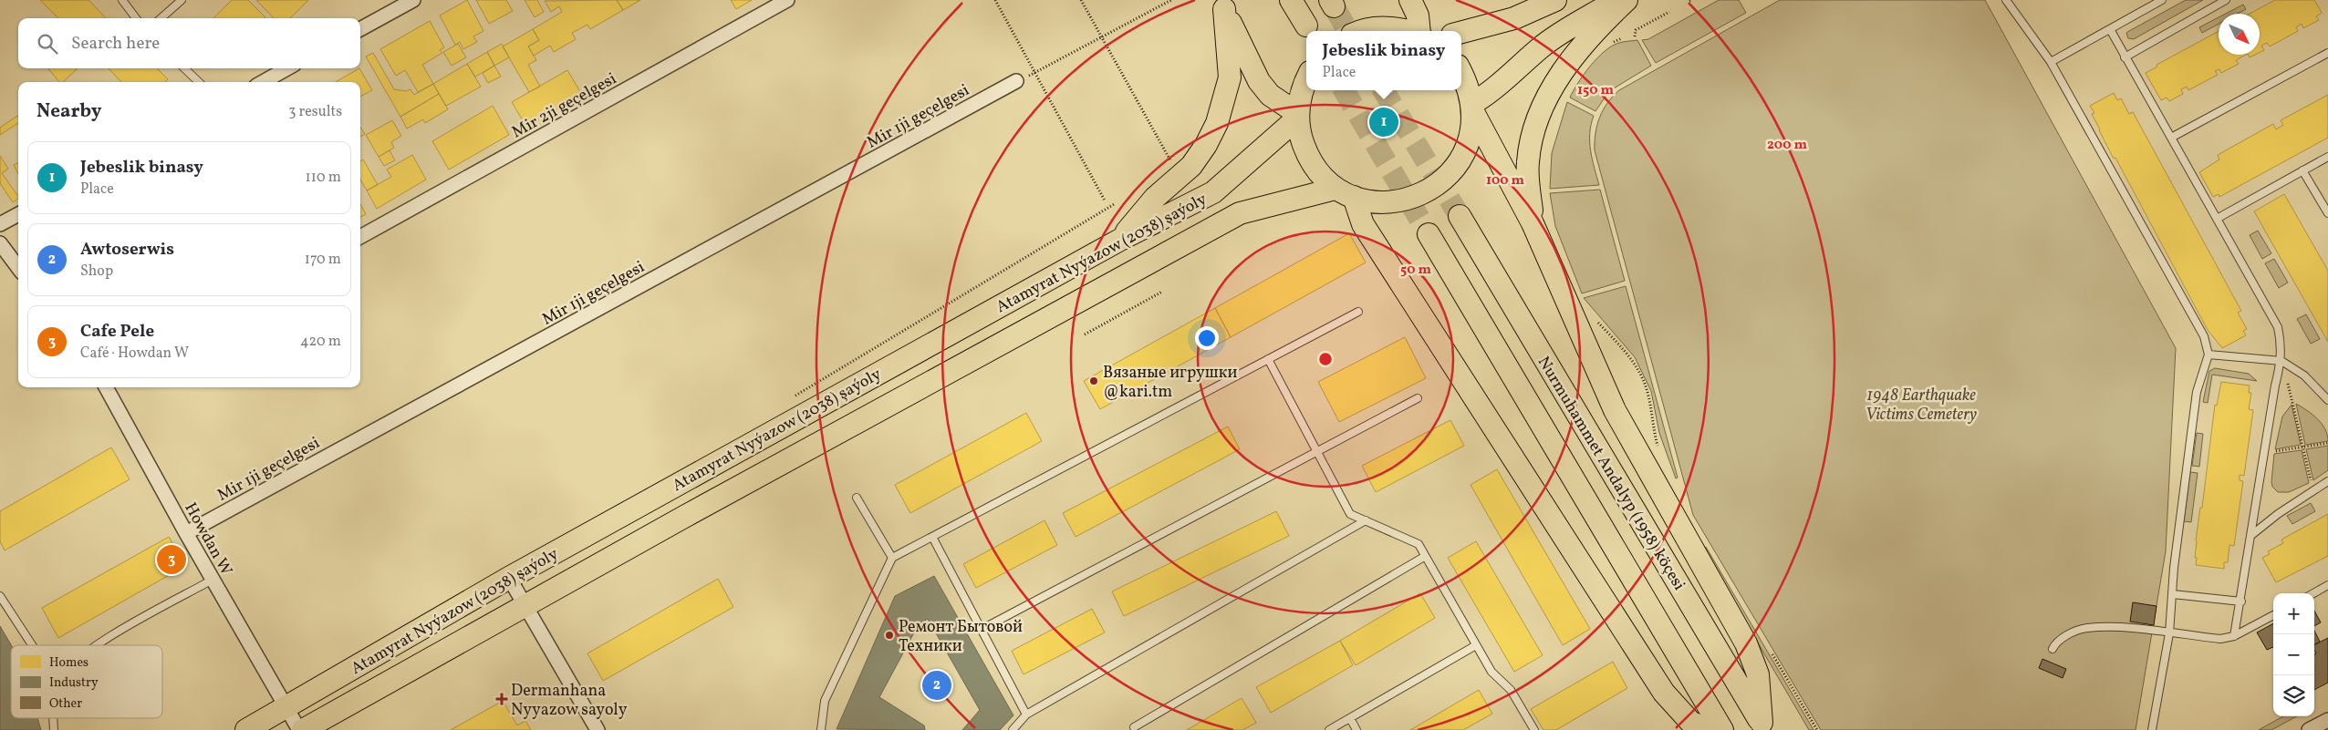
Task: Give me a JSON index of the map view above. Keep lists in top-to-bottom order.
{
  "streets": {
    "main road": ["Atamyrat Nyýazow (2038) şaýoly", "Nurmuhammet Andalyp (1958) köçesi"],
    "street": ["Mir 2ji geçelgesi", "Mir 1ji geçelgesi", "Howdan W"]
  },
  "crossings": [
    ["Mir 1ji geçelgesi", "Howdan W"],
    ["Atamyrat Nyýazow (2038) şaýoly", "Howdan W"]
  ],
  "parks": ["1948 Earthquake Victims Cemetery"],
  "places": {
    "other": ["Вязаные игрушки @kari.tm", "Ремонт Бытовой Техники"],
    "health": ["Dermanhana Nyyazow sayoly"]
  },
  "legend": ["Homes", "Industry", "Other"],
  "north": "bottom right",
  "page": {
    "search": "Search here",
    "popup": ["Jebeslik binasy", "Place"],
    "heading": ["Nearby", "3 results"],
    "pins": ["1", "3", "2"],
    "list": [
      {
        "mark": "1",
        "name": "Jebeslik binasy",
        "note": "Place",
        "value": "110 m"
      },
      {
        "mark": "2",
        "name": "Awtoserwis",
        "note": "Shop",
        "value": "170 m"
      },
      {
        "mark": "3",
        "name": "Cafe Pele",
        "note": "Café · Howdan W",
        "value": "420 m"
      }
    ],
    "map_buttons": ["+", "−"]
  },
  "rings": [
    "150 m",
    "200 m",
    "100 m",
    "50 m"
  ]
}
